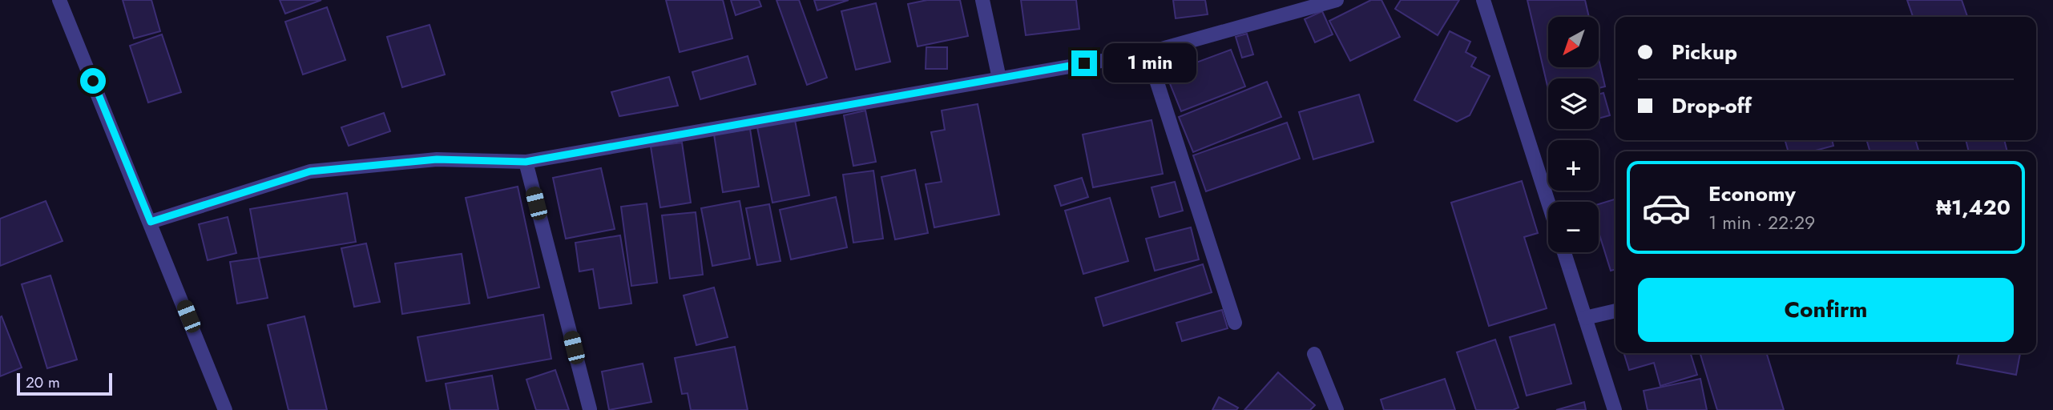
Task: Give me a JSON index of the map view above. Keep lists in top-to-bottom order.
{
  "scale_bar": "20 m",
  "north": "bottom left",
  "page": {
    "map_buttons": ["+", "−"],
    "banner": ["Pickup", "Drop-off"],
    "bubble": "1 min",
    "list": [
      {
        "name": "Economy",
        "note": "1 min · 22:29",
        "value": "₦1,420"
      }
    ],
    "buttons": "Confirm",
    "scale": "20 m"
  }
}
